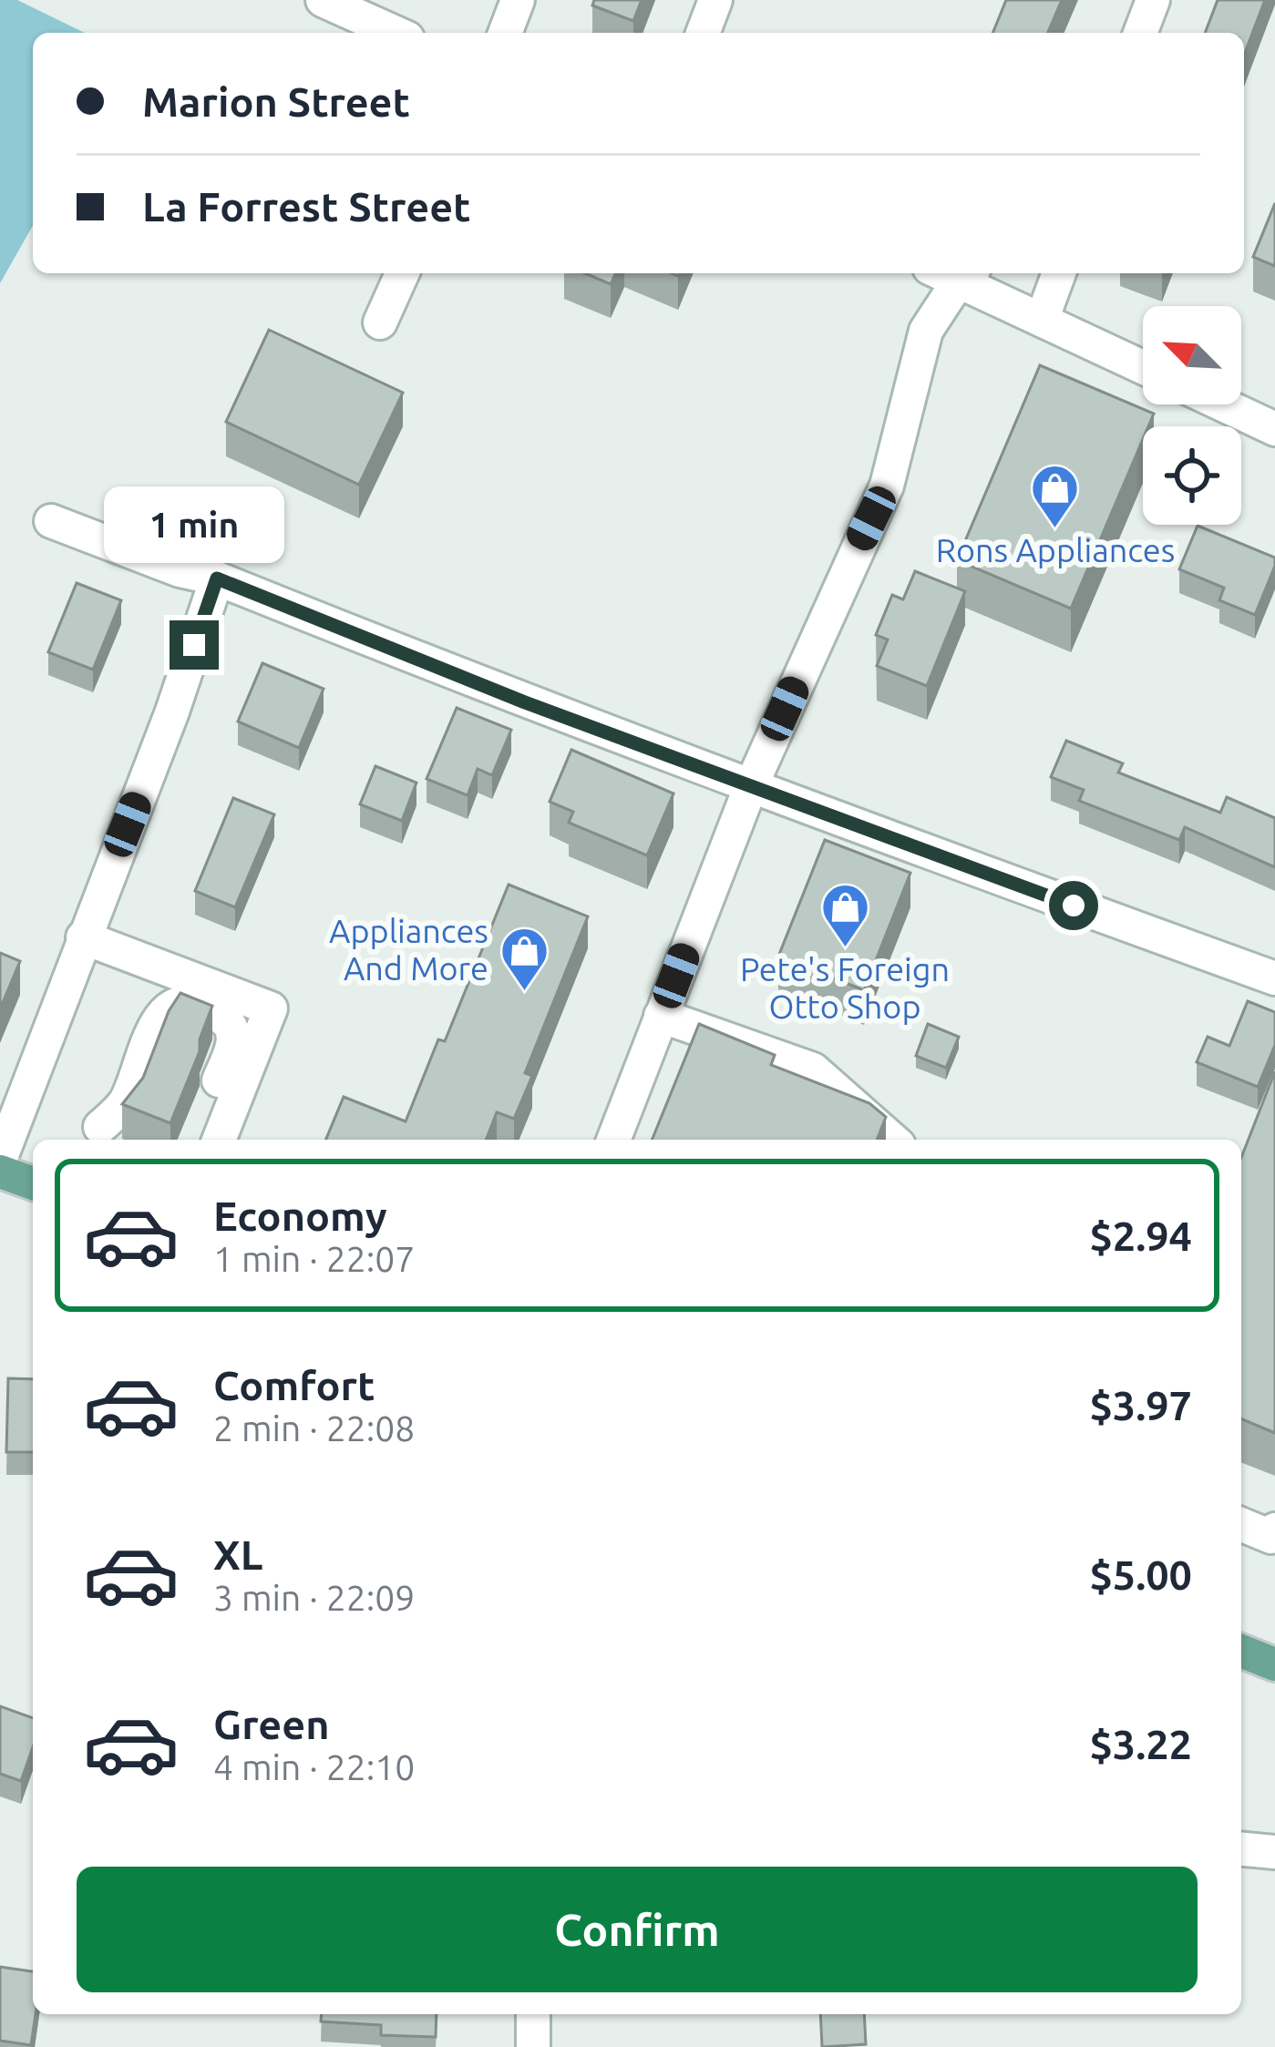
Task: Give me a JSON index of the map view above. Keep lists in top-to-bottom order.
{
  "places": {
    "shop": ["Rons Appliances", "Pete's Foreign Otto Shop", "Appliances And More"]
  },
  "north": "top left",
  "page": {
    "banner": ["Marion Street", "La Forrest Street"],
    "bubble": "1 min",
    "list": [
      {
        "name": "Economy",
        "note": "1 min · 22:07",
        "value": "$2.94"
      },
      {
        "name": "Comfort",
        "note": "2 min · 22:08",
        "value": "$3.97"
      },
      {
        "name": "XL",
        "note": "3 min · 22:09",
        "value": "$5.00"
      },
      {
        "name": "Green",
        "note": "4 min · 22:10",
        "value": "$3.22"
      }
    ],
    "buttons": "Confirm"
  }
}
